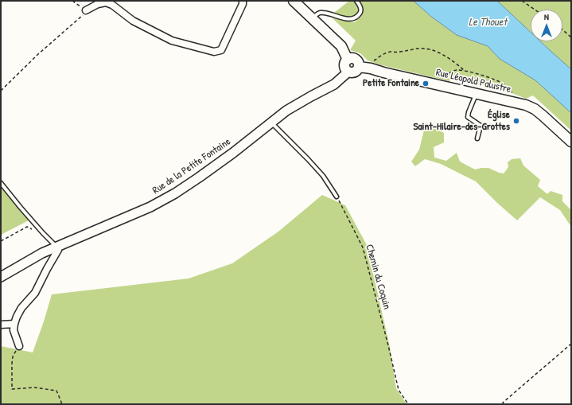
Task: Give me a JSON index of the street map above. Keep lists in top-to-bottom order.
{
  "streets": {
    "main road": ["Rue Léopold Palustre"],
    "street": ["Rue de la Petite Fontaine"],
    "path": ["Chemin du Coquin"]
  },
  "crossings": [
    ["Rue Léopold Palustre", "Rue de la Petite Fontaine"]
  ],
  "water": ["Le Thouet"],
  "places": ["Petite Fontaine", "Église Saint-Hilaire-des-Grottes"],
  "north": "top"
}
